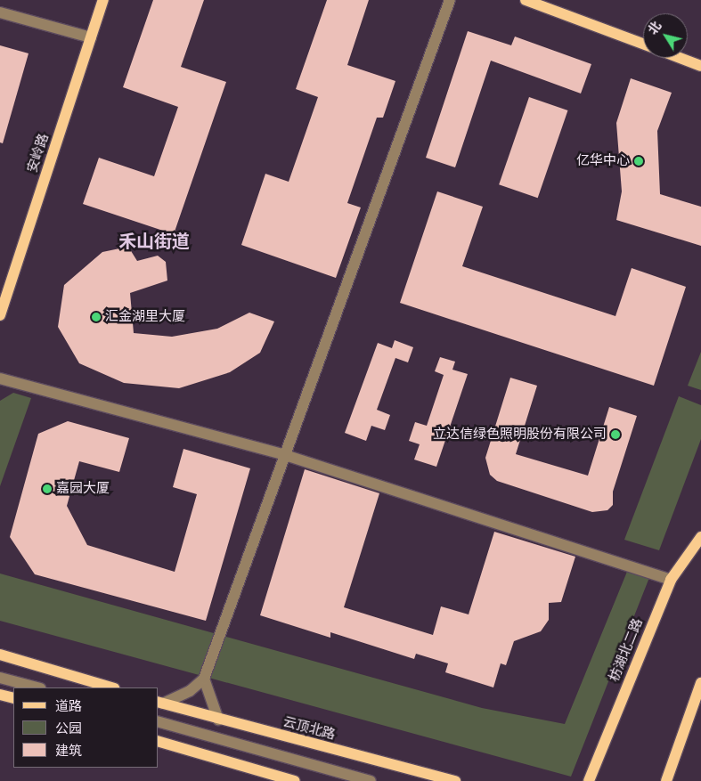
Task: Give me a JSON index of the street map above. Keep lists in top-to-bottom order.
{
  "streets": {
    "main road": ["安岭路", "枋湖北二路", "云顶北路"]
  },
  "districts": ["禾山街道"],
  "places": [
    "亿华中心",
    "汇金湖里大厦",
    "立达信绿色照明股份有限公司",
    "嘉园大厦"
  ],
  "legend": ["道路", "公园", "建筑"],
  "north": "top left"
}
